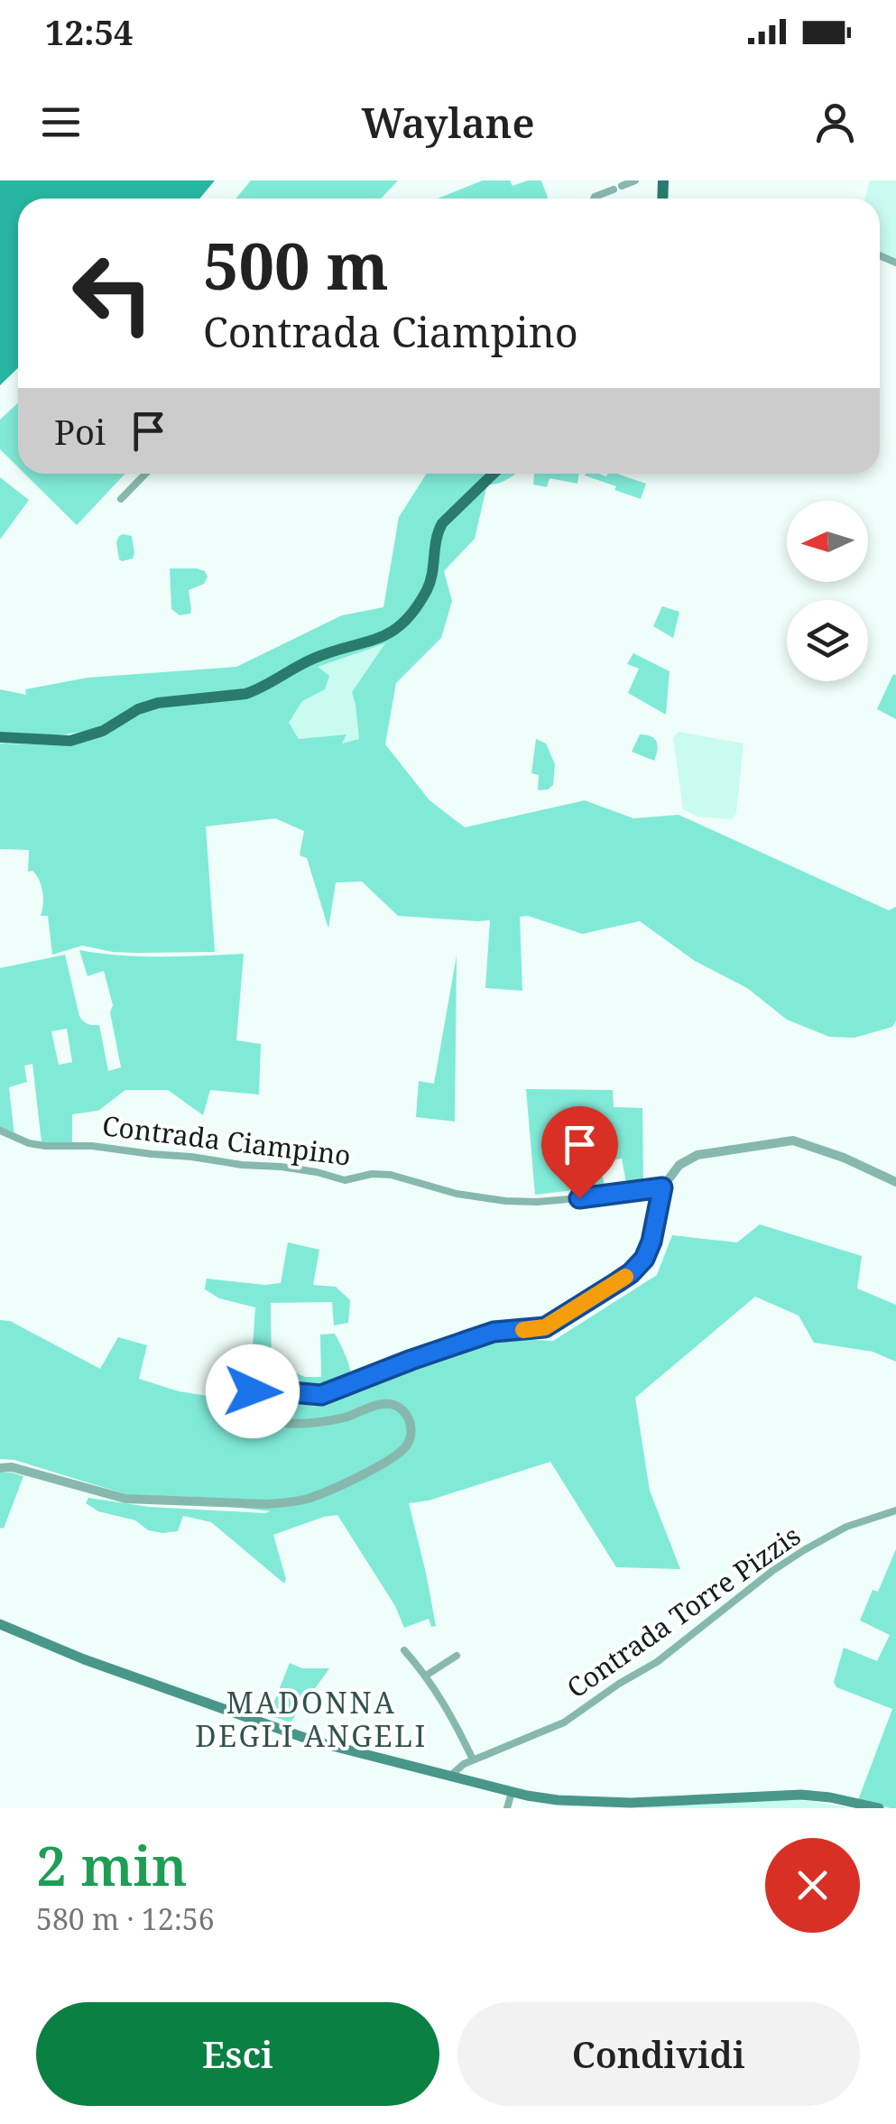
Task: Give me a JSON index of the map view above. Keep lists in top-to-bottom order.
{
  "streets": {
    "street": ["Contrada Ciampino", "Contrada Torre Pizzis"]
  },
  "districts": ["MADONNA DEGLI ANGELI"],
  "north": "left",
  "page": {
    "status": "12:54",
    "header": "Waylane",
    "turn": ["500 m", "Contrada Ciampino"],
    "then": "Poi",
    "heading": ["2 min", "580 m · 12:56"],
    "buttons": ["Esci", "Condividi"]
  }
}
